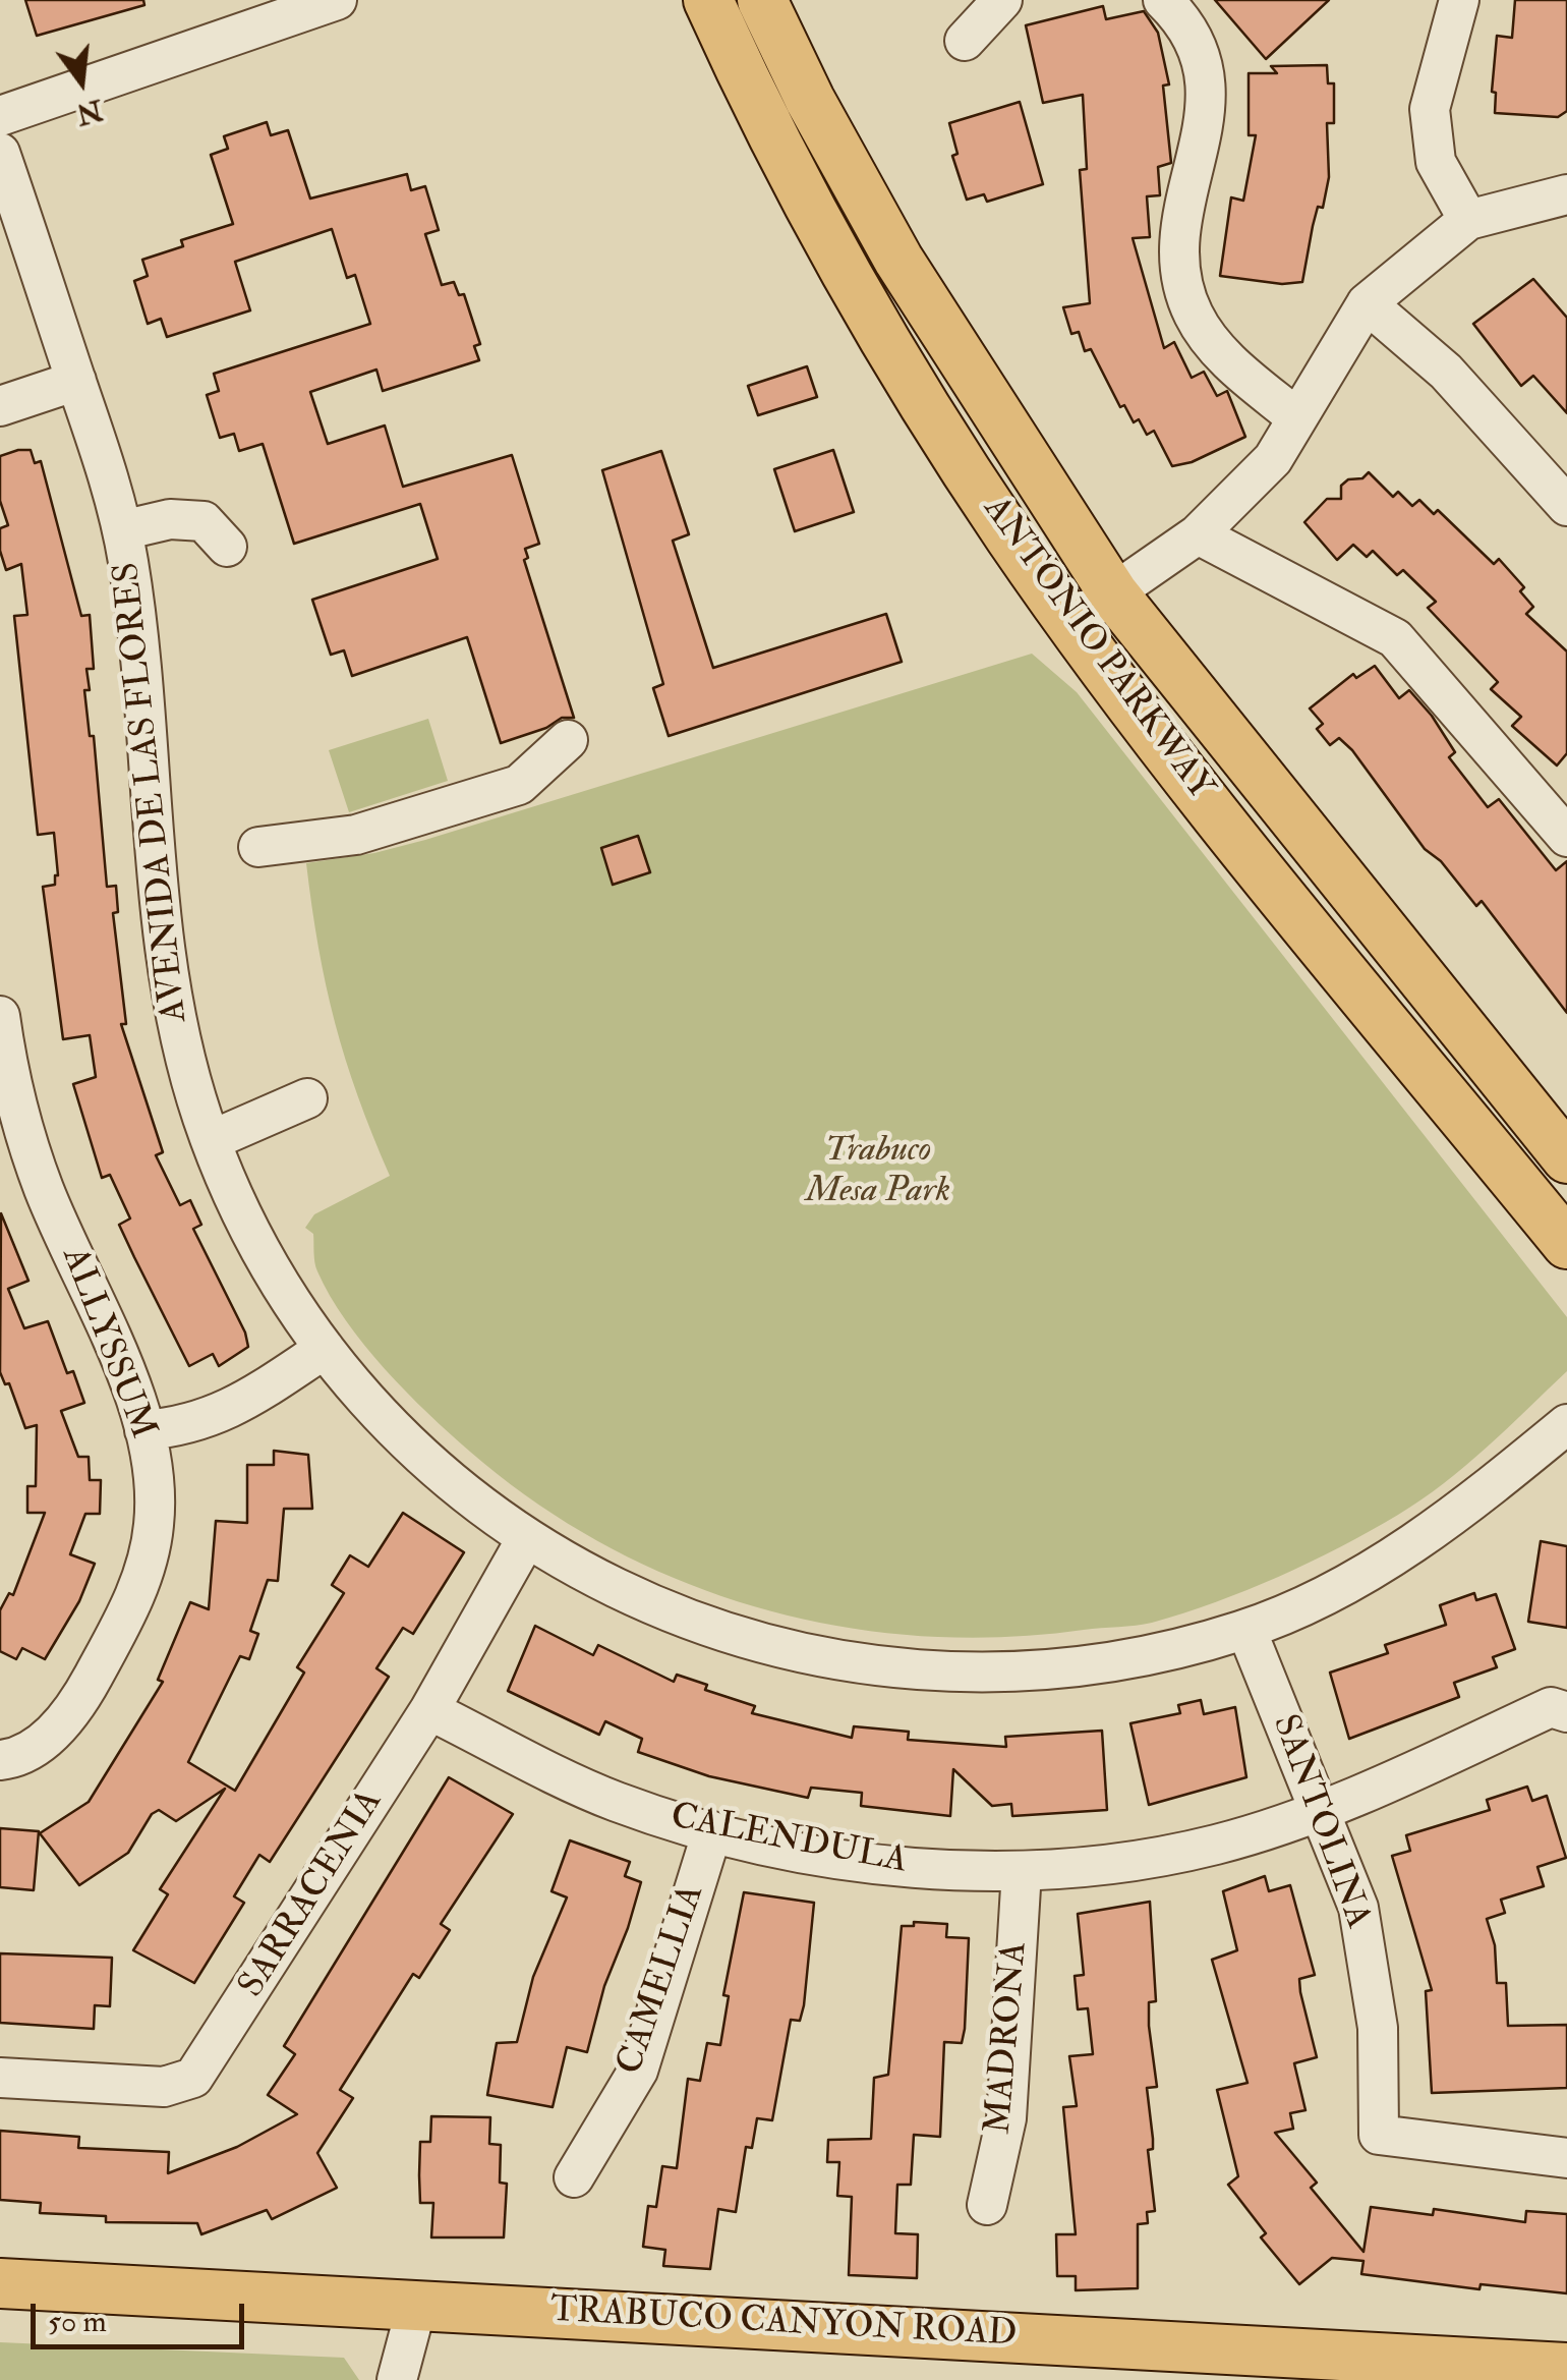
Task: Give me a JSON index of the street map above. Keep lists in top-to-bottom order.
{
  "streets": {
    "main road": ["ANTONIO PARKWAY", "TRABUCO CANYON ROAD"],
    "street": [
      "AVENIDA DE LAS FLORES",
      "ALLYSSUM",
      "SANTOLINA",
      "CALENDULA",
      "SARRACENIA",
      "CAMELLIA",
      "MADRONA"
    ]
  },
  "crossings": [
    ["AVENIDA DE LAS FLORES", "SANTOLINA"],
    ["AVENIDA DE LAS FLORES", "SARRACENIA"],
    ["SANTOLINA", "CALENDULA"],
    ["CALENDULA", "SARRACENIA"],
    ["CALENDULA", "CAMELLIA"],
    ["CALENDULA", "MADRONA"]
  ],
  "parks": ["Trabuco Mesa Park"],
  "scale_bar": "50 m",
  "north": "bottom"
}
